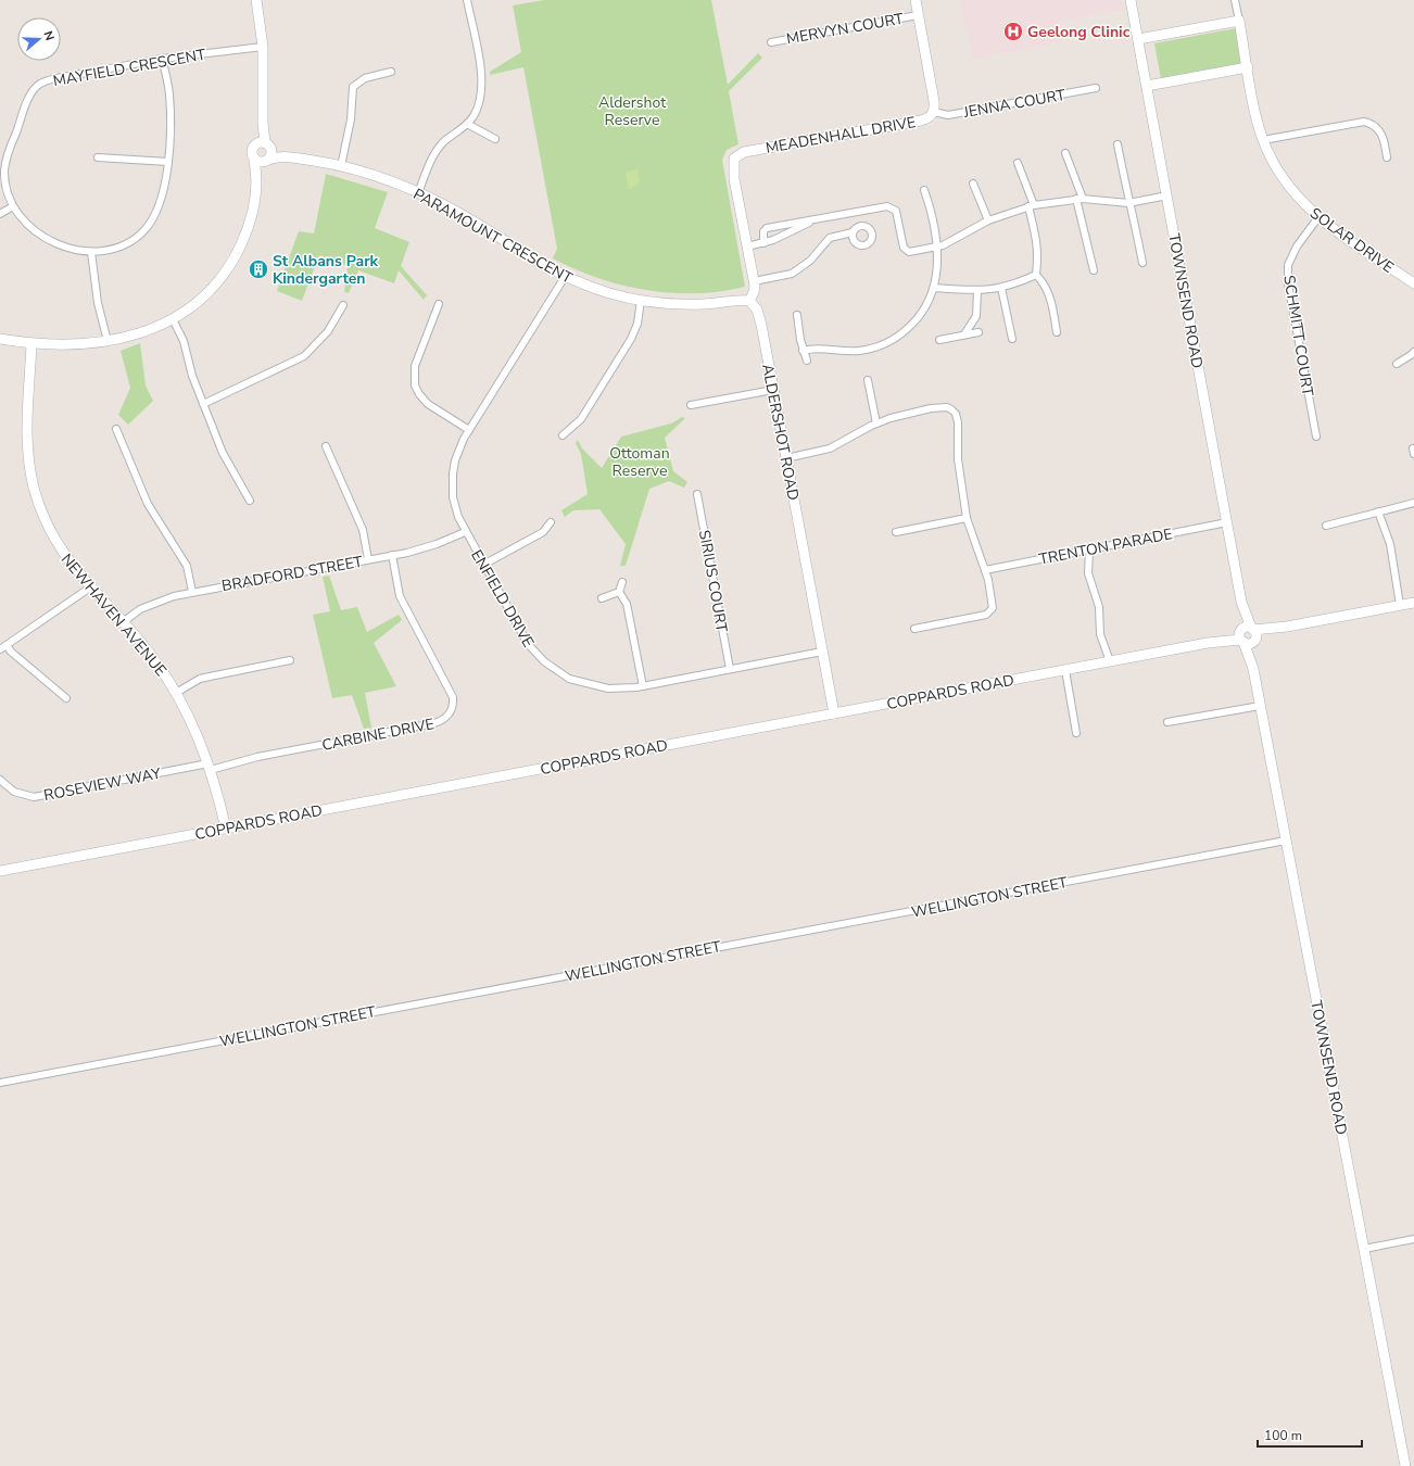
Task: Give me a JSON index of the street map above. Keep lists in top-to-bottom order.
{
  "streets": {
    "street": [
      "MERVYN COURT",
      "MAYFIELD CRESCENT",
      "JENNA COURT",
      "MEADENHALL DRIVE",
      "PARAMOUNT CRESCENT",
      "SOLAR DRIVE",
      "TOWNSEND ROAD",
      "SCHMITT COURT",
      "ALDERSHOT ROAD",
      "TRENTON PARADE",
      "BRADFORD STREET",
      "SIRIUS COURT",
      "ENFIELD DRIVE",
      "NEWHAVEN AVENUE",
      "COPPARDS ROAD",
      "CARBINE DRIVE",
      "ROSEVIEW WAY",
      "WELLINGTON STREET"
    ]
  },
  "crossings": [
    ["MERVYN COURT", "MEADENHALL DRIVE"],
    ["JENNA COURT", "MEADENHALL DRIVE"],
    ["PARAMOUNT CRESCENT", "ALDERSHOT ROAD"],
    ["PARAMOUNT CRESCENT", "ENFIELD DRIVE"],
    ["SOLAR DRIVE", "SCHMITT COURT"],
    ["TOWNSEND ROAD", "TRENTON PARADE"],
    ["TOWNSEND ROAD", "COPPARDS ROAD"],
    ["TOWNSEND ROAD", "WELLINGTON STREET"],
    ["ALDERSHOT ROAD", "ENFIELD DRIVE"],
    ["ALDERSHOT ROAD", "COPPARDS ROAD"],
    ["BRADFORD STREET", "ENFIELD DRIVE"],
    ["BRADFORD STREET", "NEWHAVEN AVENUE"],
    ["BRADFORD STREET", "CARBINE DRIVE"],
    ["SIRIUS COURT", "ENFIELD DRIVE"],
    ["NEWHAVEN AVENUE", "COPPARDS ROAD"],
    ["NEWHAVEN AVENUE", "CARBINE DRIVE"],
    ["NEWHAVEN AVENUE", "ROSEVIEW WAY"],
    ["CARBINE DRIVE", "ROSEVIEW WAY"]
  ],
  "parks": ["Aldershot Reserve", "Ottoman Reserve"],
  "places": {
    "hospital": ["Geelong Clinic"],
    "building": ["St Albans Park Kindergarten"]
  },
  "scale_bar": "100 m",
  "north": "right"
}
